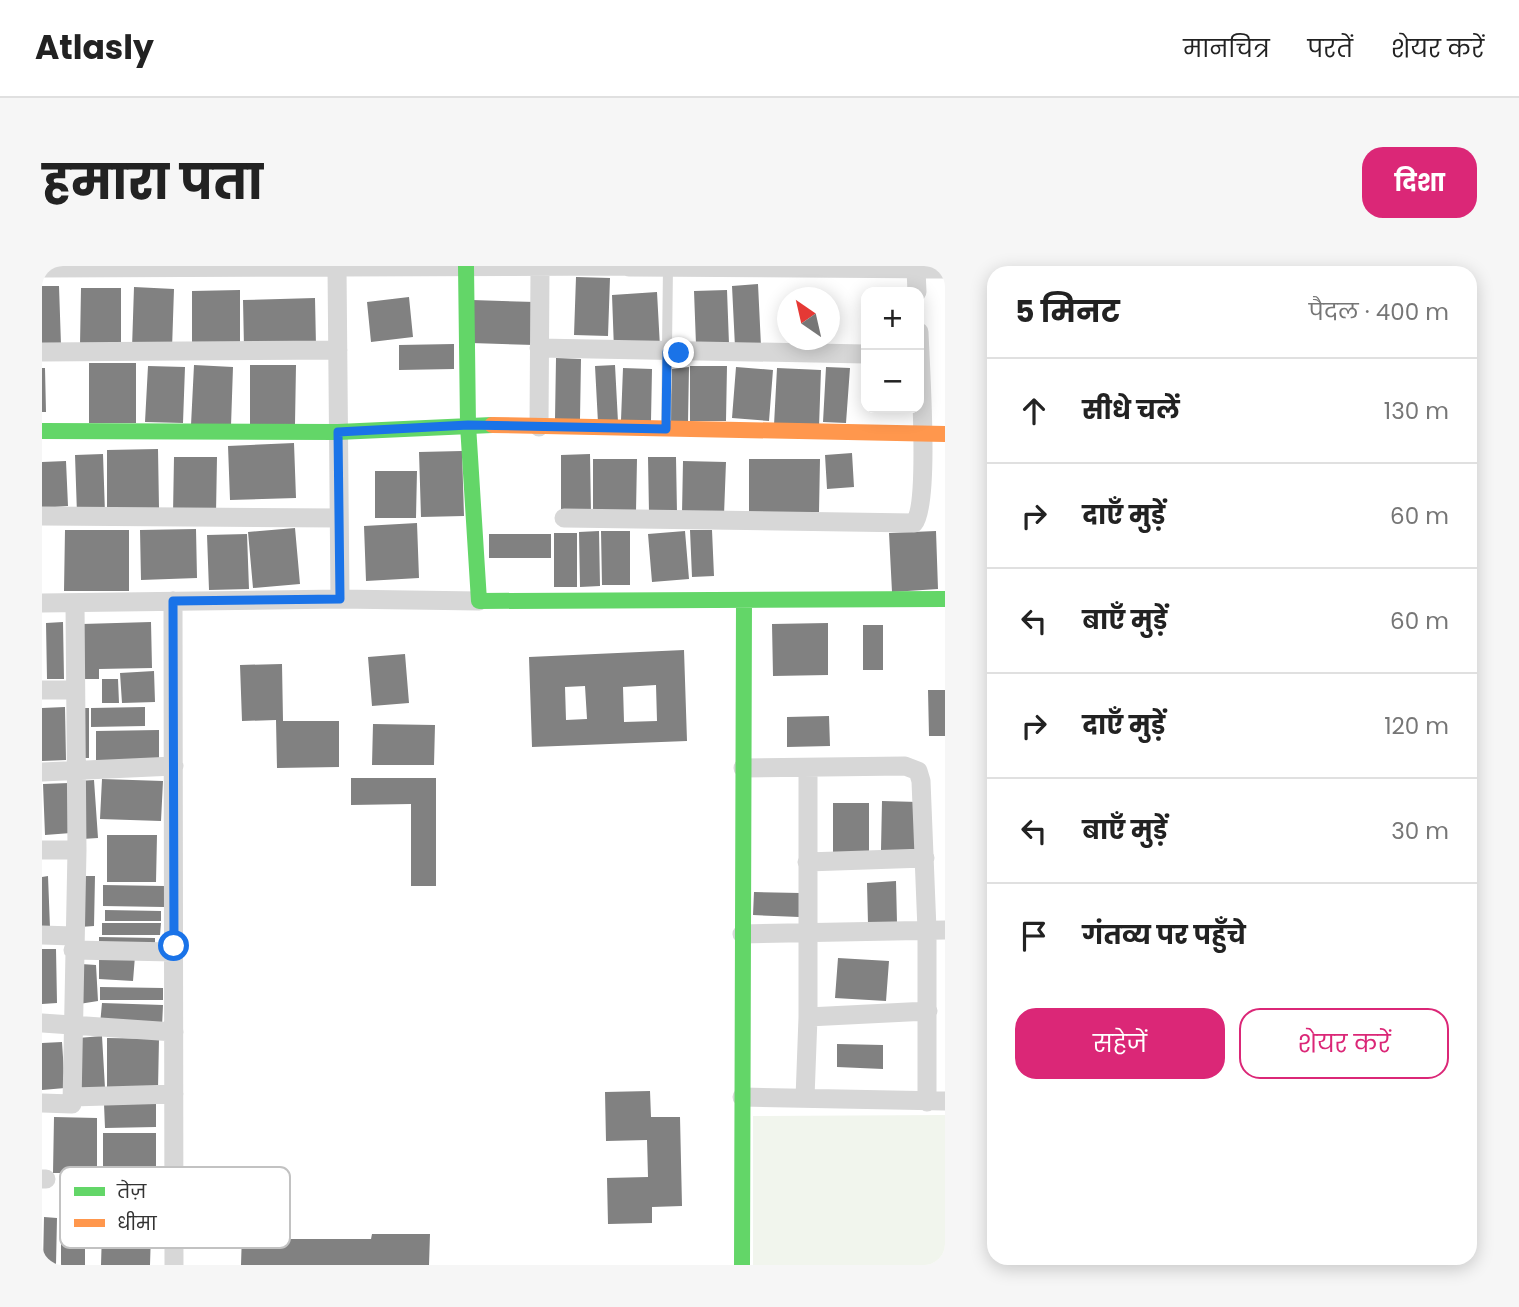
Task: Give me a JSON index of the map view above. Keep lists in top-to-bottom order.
{
  "legend": ["तेज़", "धीमा"],
  "north": "top left",
  "page": {
    "header": "Atlasly",
    "nav": ["मानचित्र", "परतें", "शेयर करें"],
    "title": "हमारा पता",
    "buttons": [
      "दिशा",
      ["सहेजें", "शेयर करें"]
    ],
    "heading": ["5 मिनट", "पैदल · 400 m"],
    "map_buttons": ["+", "−"],
    "list": [
      ["सीधे चलें", "130 m"],
      ["दाएँ मुड़ें", "60 m"],
      ["बाएँ मुड़ें", "60 m"],
      ["दाएँ मुड़ें", "120 m"],
      ["बाएँ मुड़ें", "30 m"],
      "गंतव्य पर पहुँचे"
    ]
  }
}
